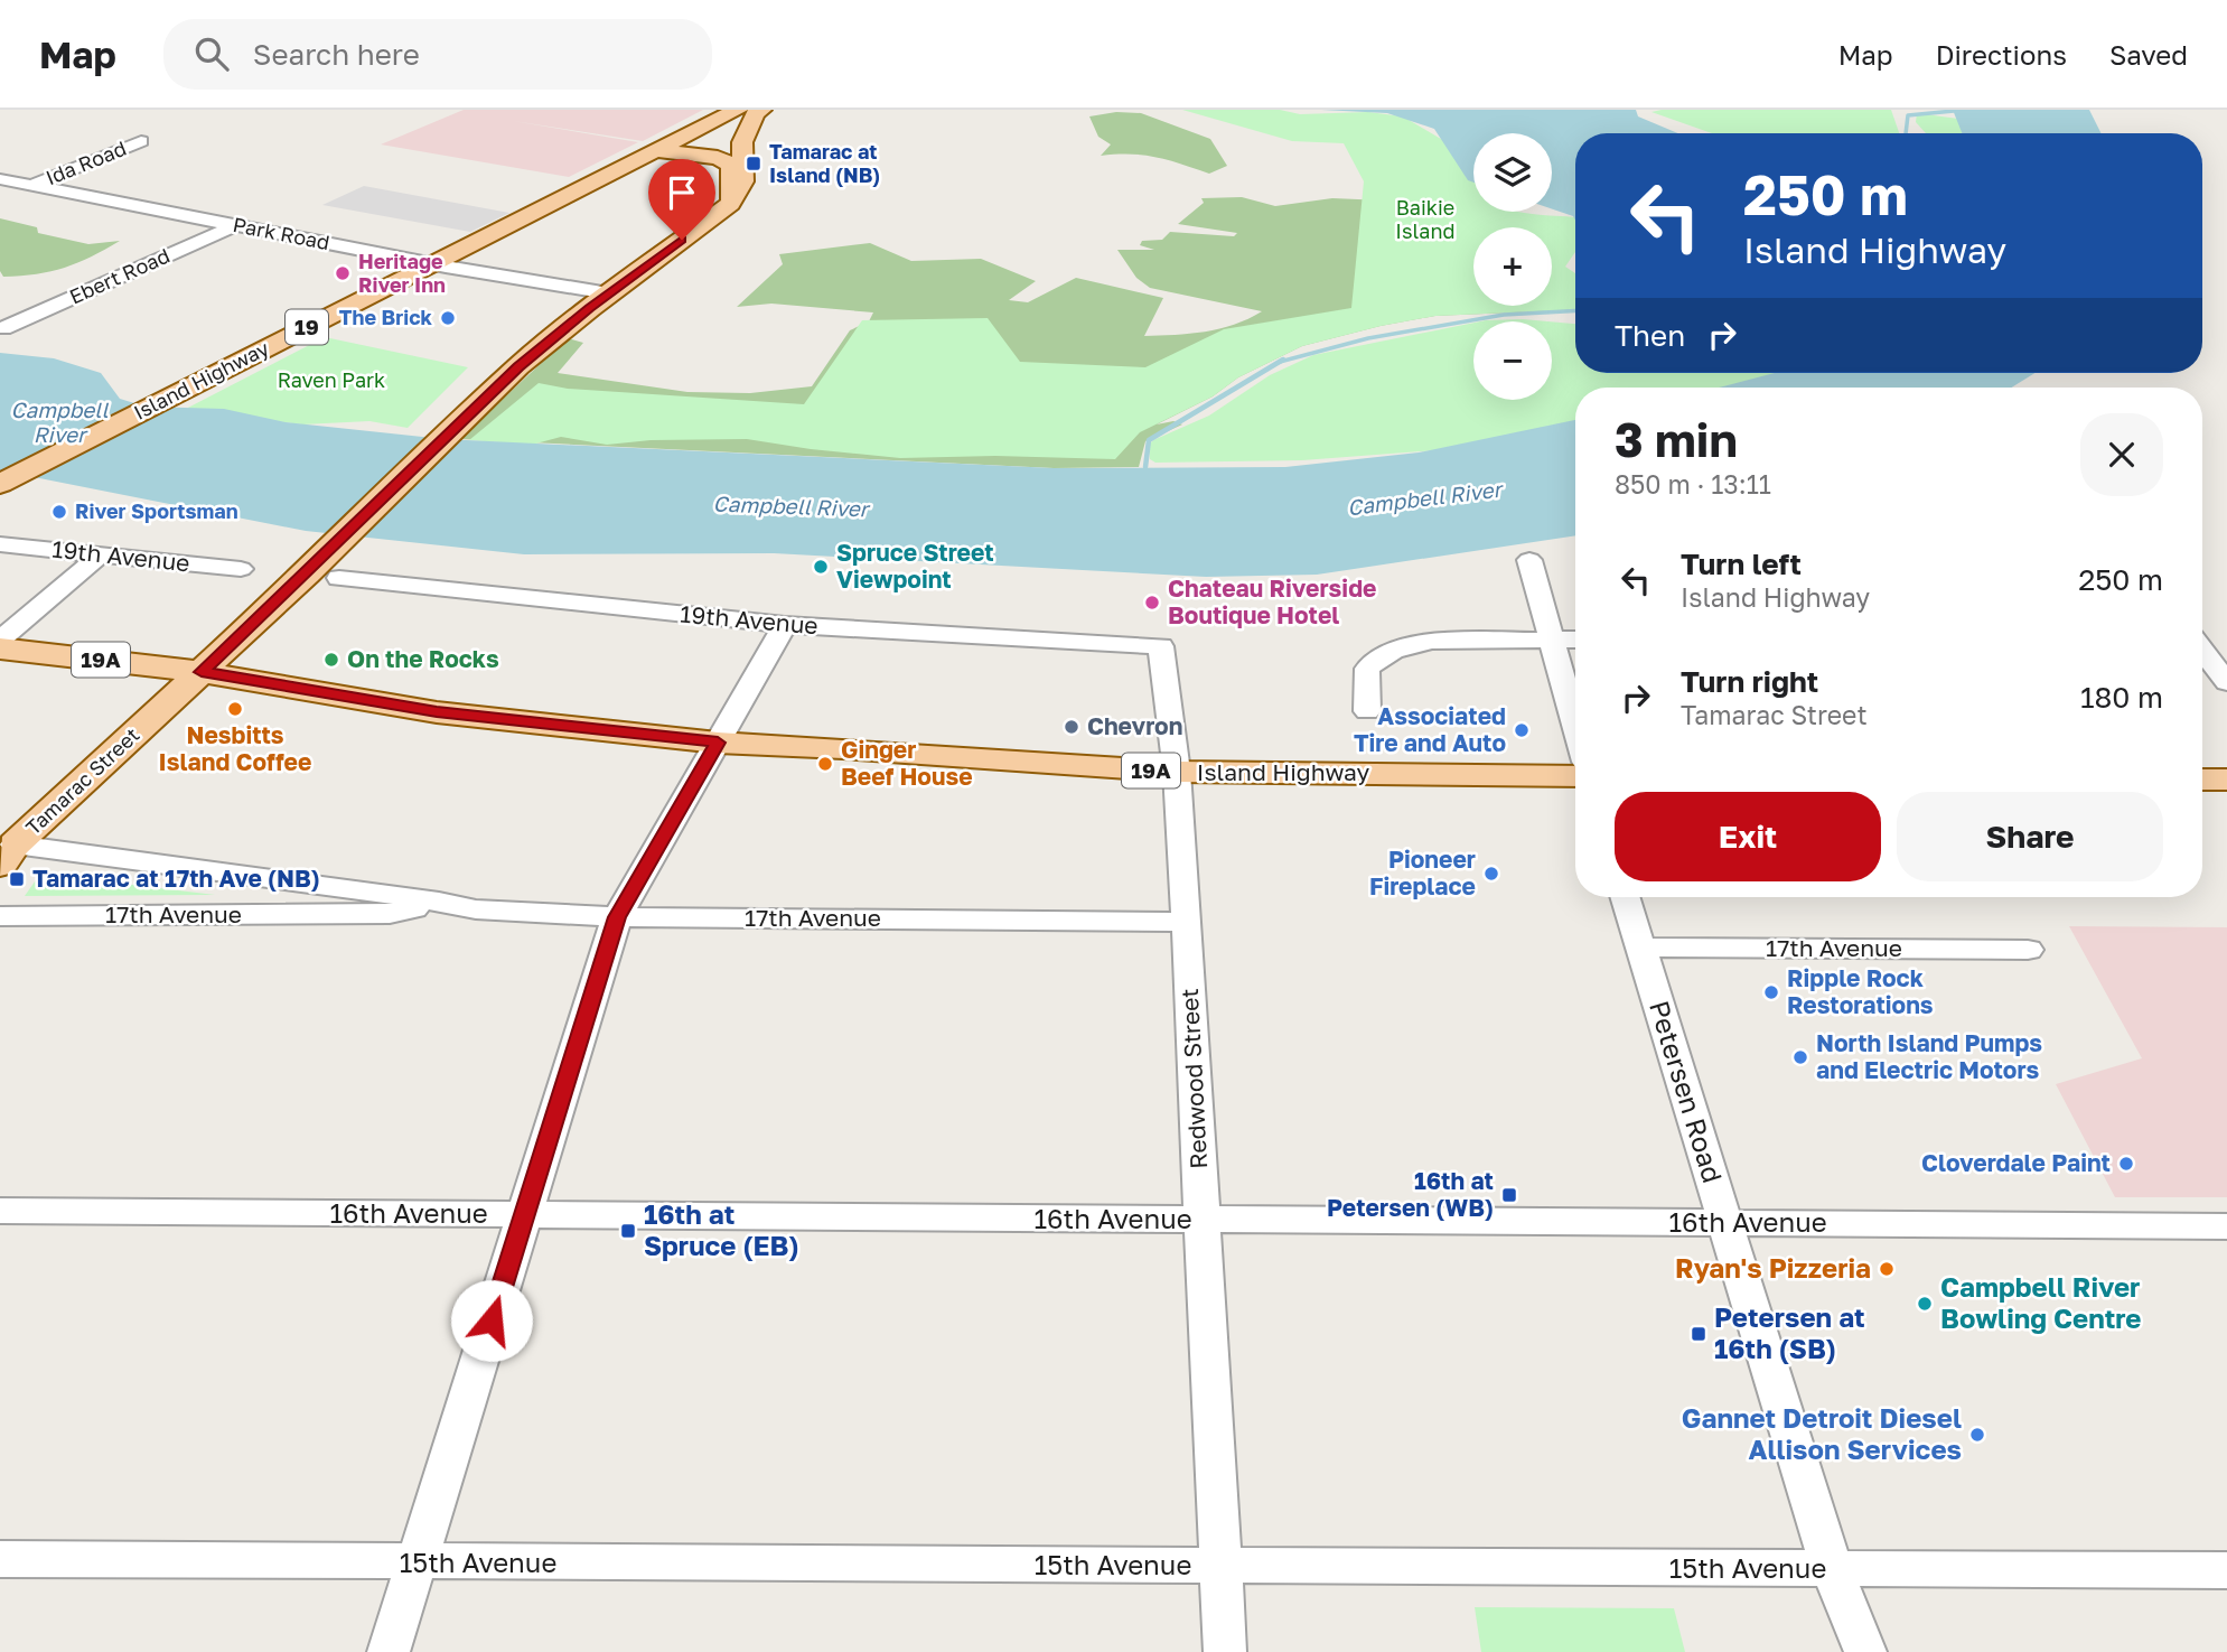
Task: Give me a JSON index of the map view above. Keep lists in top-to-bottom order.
{
  "streets": {
    "main road": [
      "19",
      "Island Highway",
      "19A",
      "Tamarac Street"
    ],
    "street": [
      "Ida Road",
      "Park Road",
      "Ebert Road",
      "19th Avenue",
      "17th Avenue",
      "Redwood Street",
      "Petersen Road",
      "16th Avenue",
      "15th Avenue"
    ]
  },
  "crossings": [
    ["Ida Road", "Park Road"],
    ["Park Road", "Ebert Road"],
    ["Park Road", "Island Highway"],
    ["Park Road", "Tamarac Street"],
    ["Island Highway", "Tamarac Street"],
    ["Island Highway", "Redwood Street"],
    ["19th Avenue", "Tamarac Street"],
    ["19th Avenue", "Redwood Street"],
    ["Tamarac Street", "17th Avenue"],
    ["17th Avenue", "Redwood Street"],
    ["17th Avenue", "Petersen Road"],
    ["Redwood Street", "16th Avenue"],
    ["Redwood Street", "15th Avenue"],
    ["Petersen Road", "16th Avenue"],
    ["Petersen Road", "15th Avenue"]
  ],
  "water": ["Campbell River"],
  "parks": ["Baikie Island", "Raven Park"],
  "places": {
    "transit": [
      "Tamarac at Island (NB)",
      "Tamarac at 17th Ave (NB)",
      "16th at Petersen (WB)",
      "16th at Spruce (EB)",
      "Petersen at 16th (SB)"
    ],
    "other": [
      "Heritage River Inn",
      "The Brick",
      "River Sportsman",
      "Spruce Street Viewpoint",
      "Chateau Riverside Boutique Hotel",
      "On the Rocks",
      "Nesbitts Island Coffee",
      "Chevron",
      "Associated Tire and Auto",
      "Ginger Beef House",
      "Pioneer Fireplace",
      "Ripple Rock Restorations",
      "North Island Pumps and Electric Motors",
      "Cloverdale Paint",
      "Ryan's Pizzeria",
      "Campbell River Bowling Centre",
      "Gannet Detroit Diesel Allison Services"
    ]
  },
  "page": {
    "header": "Map",
    "search": "Search here",
    "nav": ["Map", "Directions", "Saved"],
    "map_buttons": ["+", "−"],
    "turn": ["250 m", "Island Highway"],
    "then": "Then",
    "heading": ["3 min", "850 m · 13:11"],
    "list": [
      {
        "name": "Turn left",
        "note": "Island Highway",
        "value": "250 m"
      },
      {
        "name": "Turn right",
        "note": "Tamarac Street",
        "value": "180 m"
      }
    ],
    "buttons": ["Exit", "Share"]
  }
}
